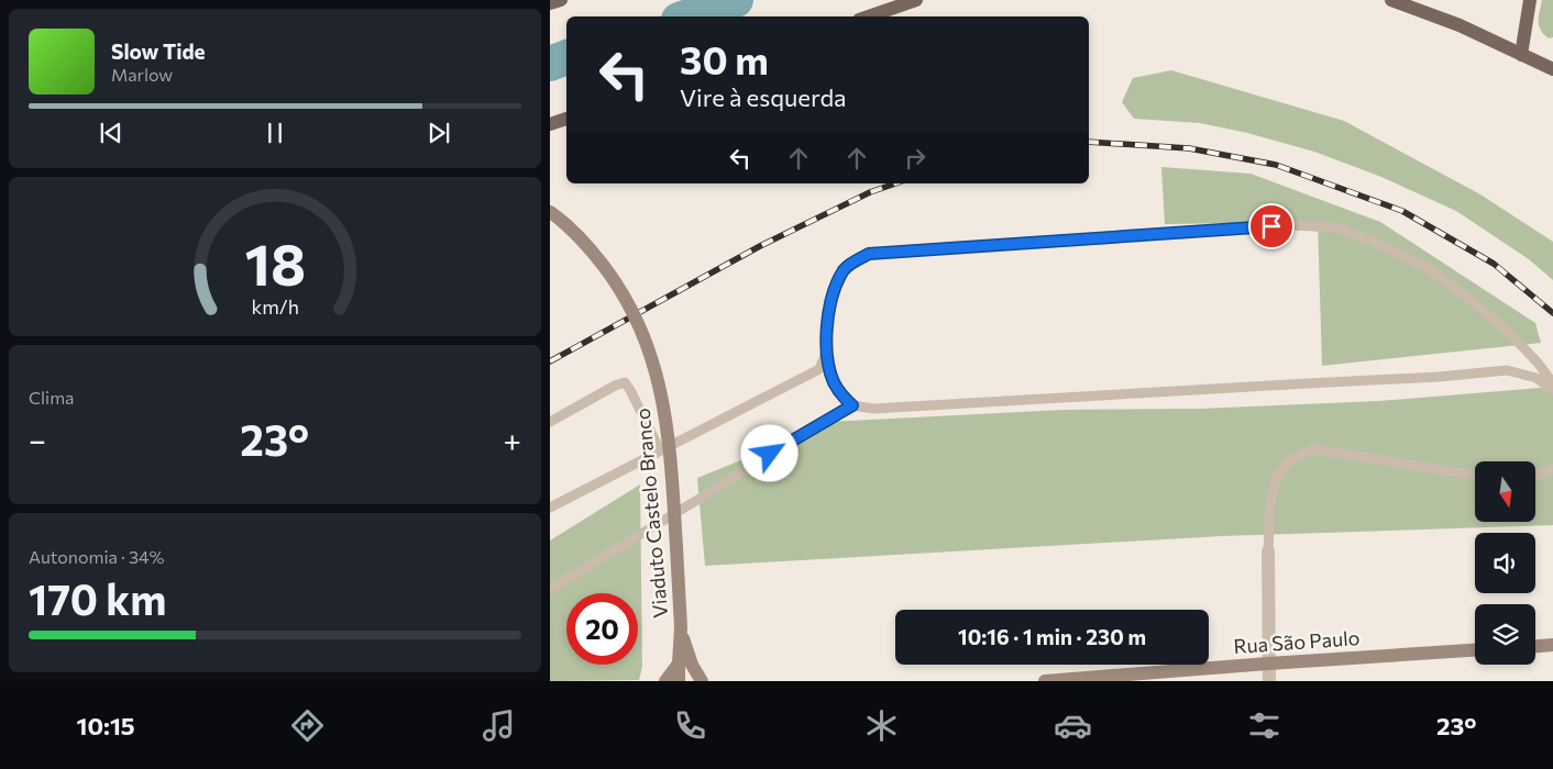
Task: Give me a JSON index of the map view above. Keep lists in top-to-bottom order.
{
  "streets": {
    "street": ["Viaduto Castelo Branco", "Rua São Paulo"]
  },
  "north": "bottom",
  "page": {
    "turn": ["30 m", "Vire à esquerda"],
    "song": ["Slow Tide", "Marlow"],
    "tile": [
      "Clima",
      ["Autonomia · 34%", "170 km"]
    ],
    "heat": ["−", "23°", "+"],
    "limit": "20",
    "trip": "10:16 · 1 min · 230 m",
    "tabs": ["10:15", "23°"],
    "gauge": ["18", "km/h"]
  }
}
